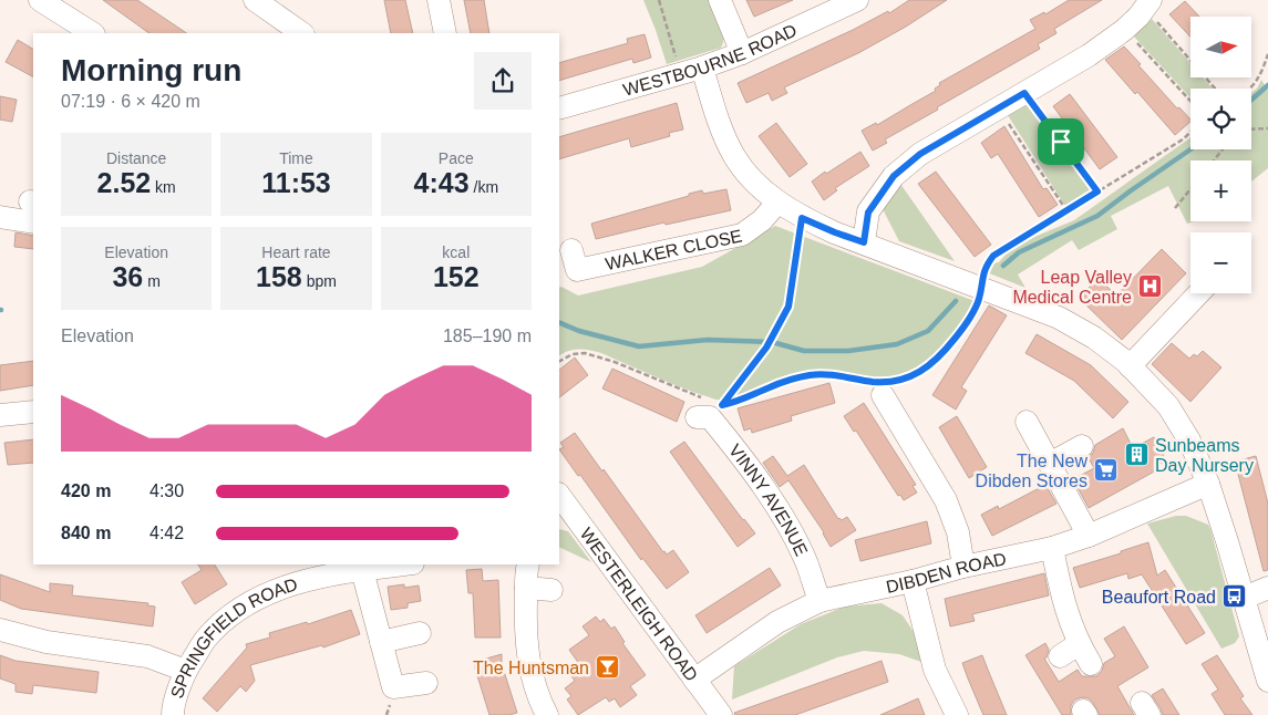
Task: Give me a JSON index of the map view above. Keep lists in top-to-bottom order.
{
  "streets": {
    "street": [
      "WESTBOURNE ROAD",
      "WALKER CLOSE",
      "VINNY AVENUE",
      "DIBDEN ROAD",
      "WESTERLEIGH ROAD",
      "SPRINGFIELD ROAD"
    ]
  },
  "crossings": [
    ["VINNY AVENUE", "DIBDEN ROAD"],
    ["DIBDEN ROAD", "WESTERLEIGH ROAD"]
  ],
  "places": {
    "hospital": ["Leap Valley Medical Centre"],
    "building": ["Sunbeams Day Nursery"],
    "supermarket": ["The New Dibden Stores"],
    "bus stop": ["Beaufort Road"],
    "bar": ["The Huntsman"]
  },
  "north": "right",
  "page": {
    "map_buttons": ["+", "−"],
    "heading": ["Morning run", "07:19 · 6 × 420 m"],
    "stats": [
      ["Distance", "2.52 km"],
      ["Time", "11:53"],
      ["Pace", "4:43 /km"],
      ["Elevation", "36 m"],
      ["Heart rate", "158 bpm"],
      ["kcal", "152"]
    ],
    "chart": ["Elevation", "185–190 m"],
    "list": [
      {
        "name": "420 m",
        "note": "4:30"
      },
      {
        "name": "840 m",
        "note": "4:42"
      }
    ]
  }
}
